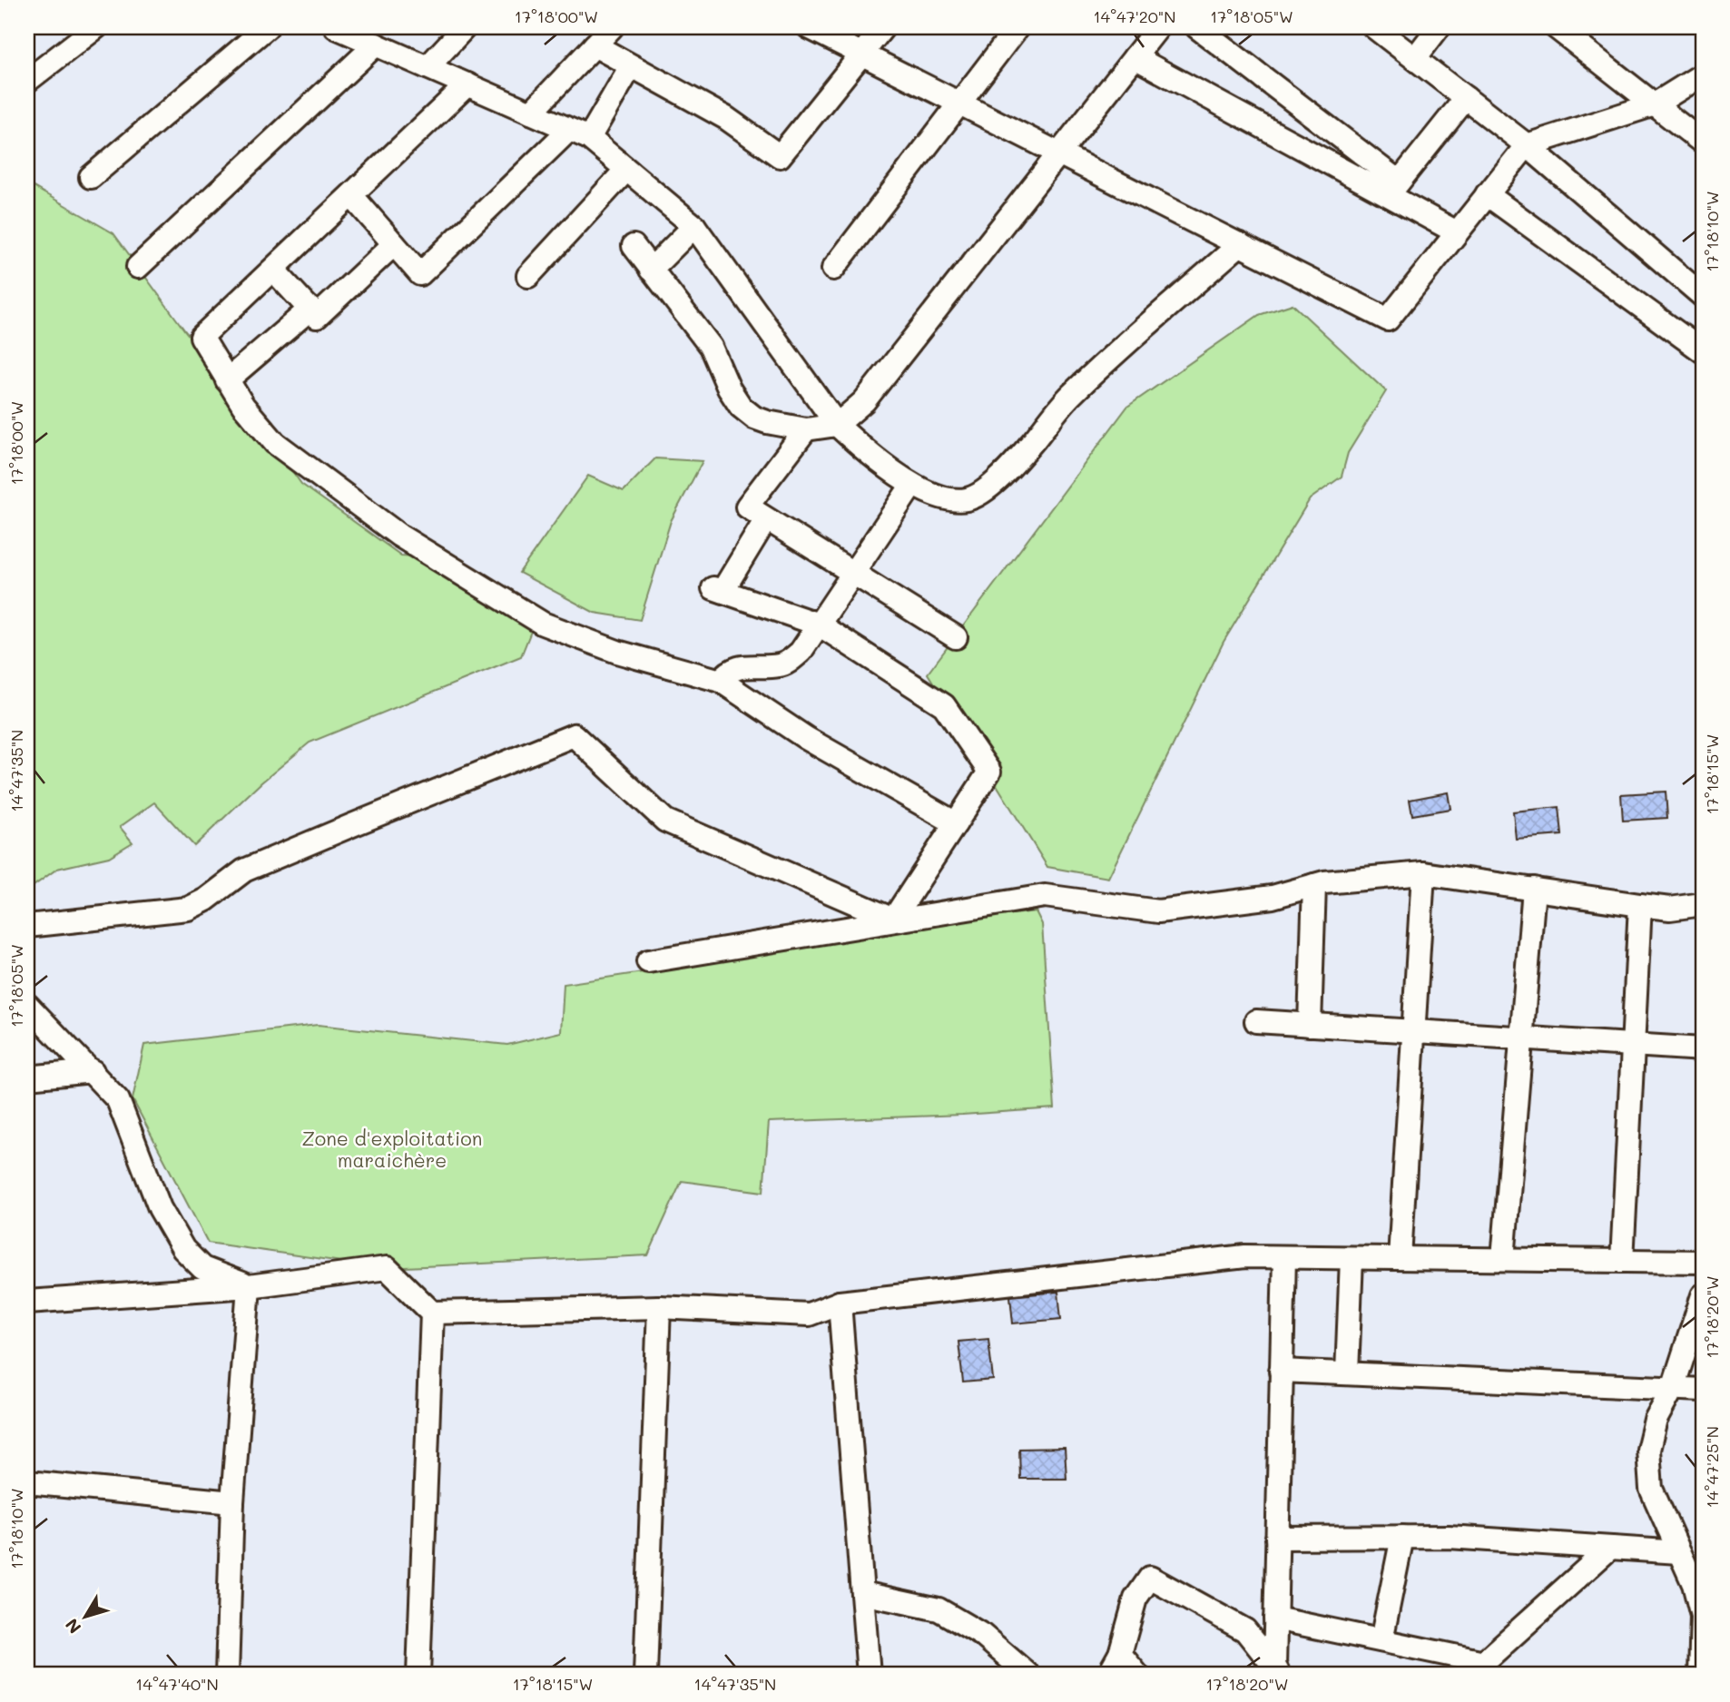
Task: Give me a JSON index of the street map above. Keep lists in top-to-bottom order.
{
  "parks": ["Zone d'exploitation maraichère"],
  "north": "bottom left",
  "coordinates": [
    "17°18'00\"W",
    "14°47'20\"N",
    "17°18'05\"W",
    "17°18'10\"W",
    "14°47'35\"N",
    "17°18'15\"W",
    "17°18'20\"W",
    "14°47'25\"N",
    "14°47'40\"N"
  ]
}
